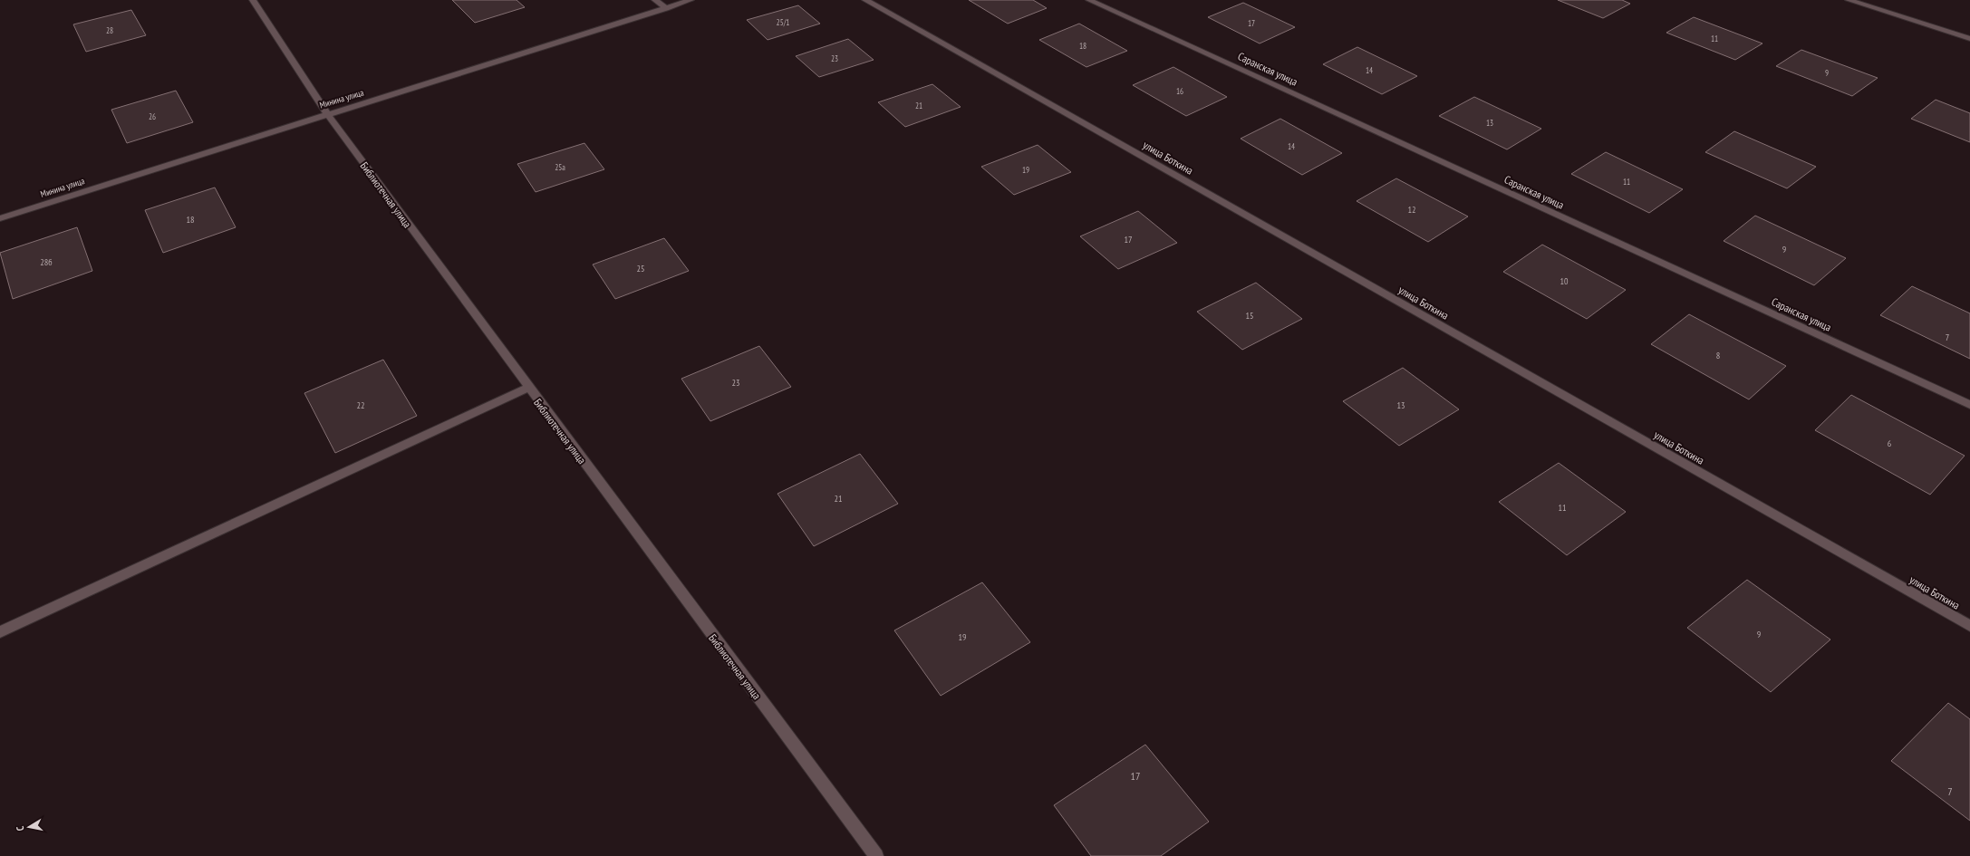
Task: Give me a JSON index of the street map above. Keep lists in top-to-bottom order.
{
  "streets": {
    "street": [
      "Саранская улица",
      "Минина улица",
      "улица Боткина",
      "Библиотечная улица"
    ]
  },
  "crossings": [
    ["Минина улица", "Библиотечная улица"]
  ],
  "house_numbers": [
    "25/1",
    "17",
    "28",
    "11",
    "18",
    "23",
    "14",
    "9",
    "16",
    "21",
    "26",
    "13",
    "14",
    "25а",
    "19",
    "11",
    "12",
    "18",
    "17",
    "9",
    "28б",
    "25",
    "10",
    "15",
    "7",
    "8",
    "23",
    "22",
    "13",
    "6",
    "21",
    "11",
    "9",
    "19",
    "17",
    "7"
  ],
  "north": "left"
}
